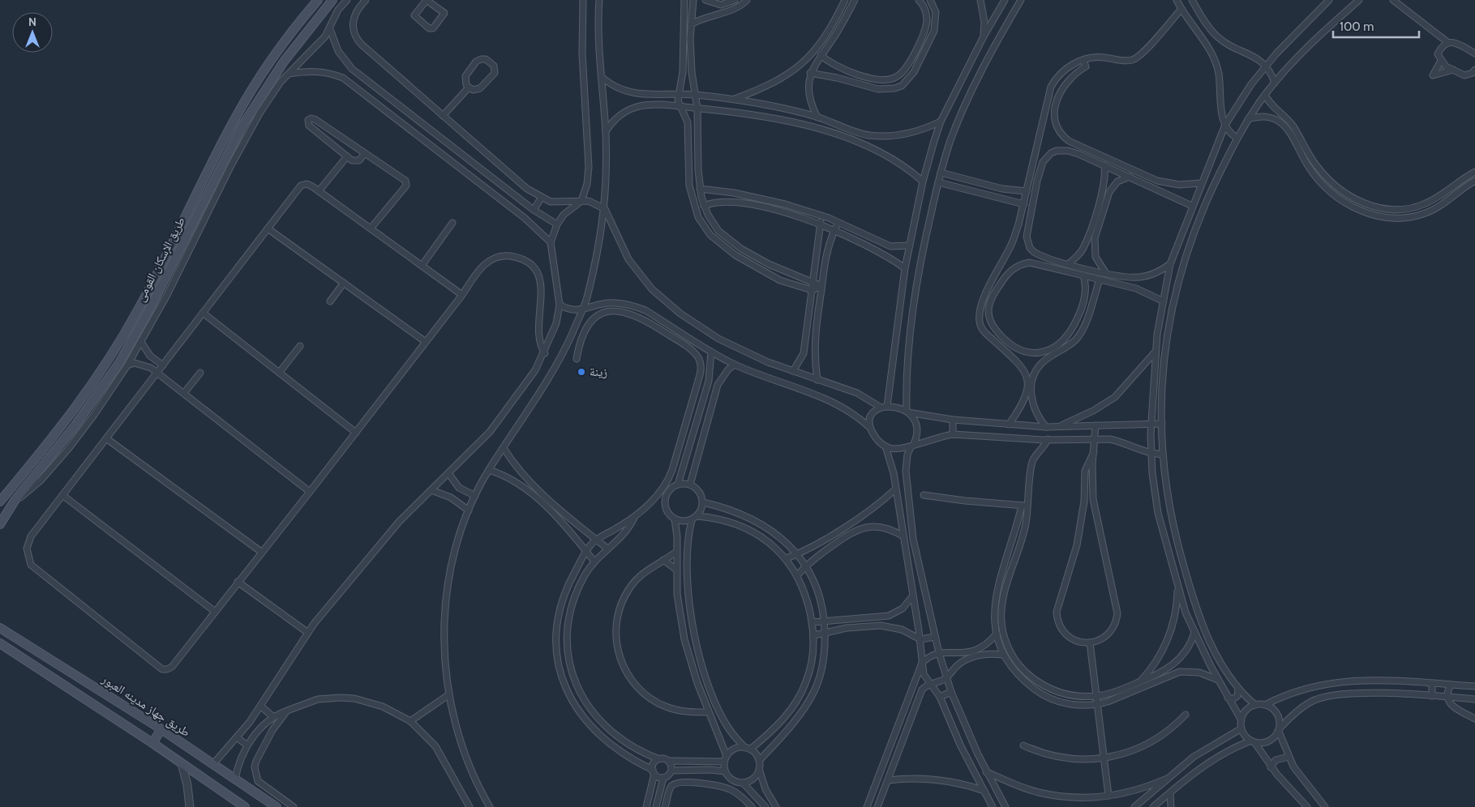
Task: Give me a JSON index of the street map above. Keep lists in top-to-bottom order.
{
  "streets": {
    "main road": ["طريق الإسكان القومى", "طريق جهاز مدينه العبور"]
  },
  "places": ["زينة"],
  "scale_bar": "100 m",
  "north": "top"
}
